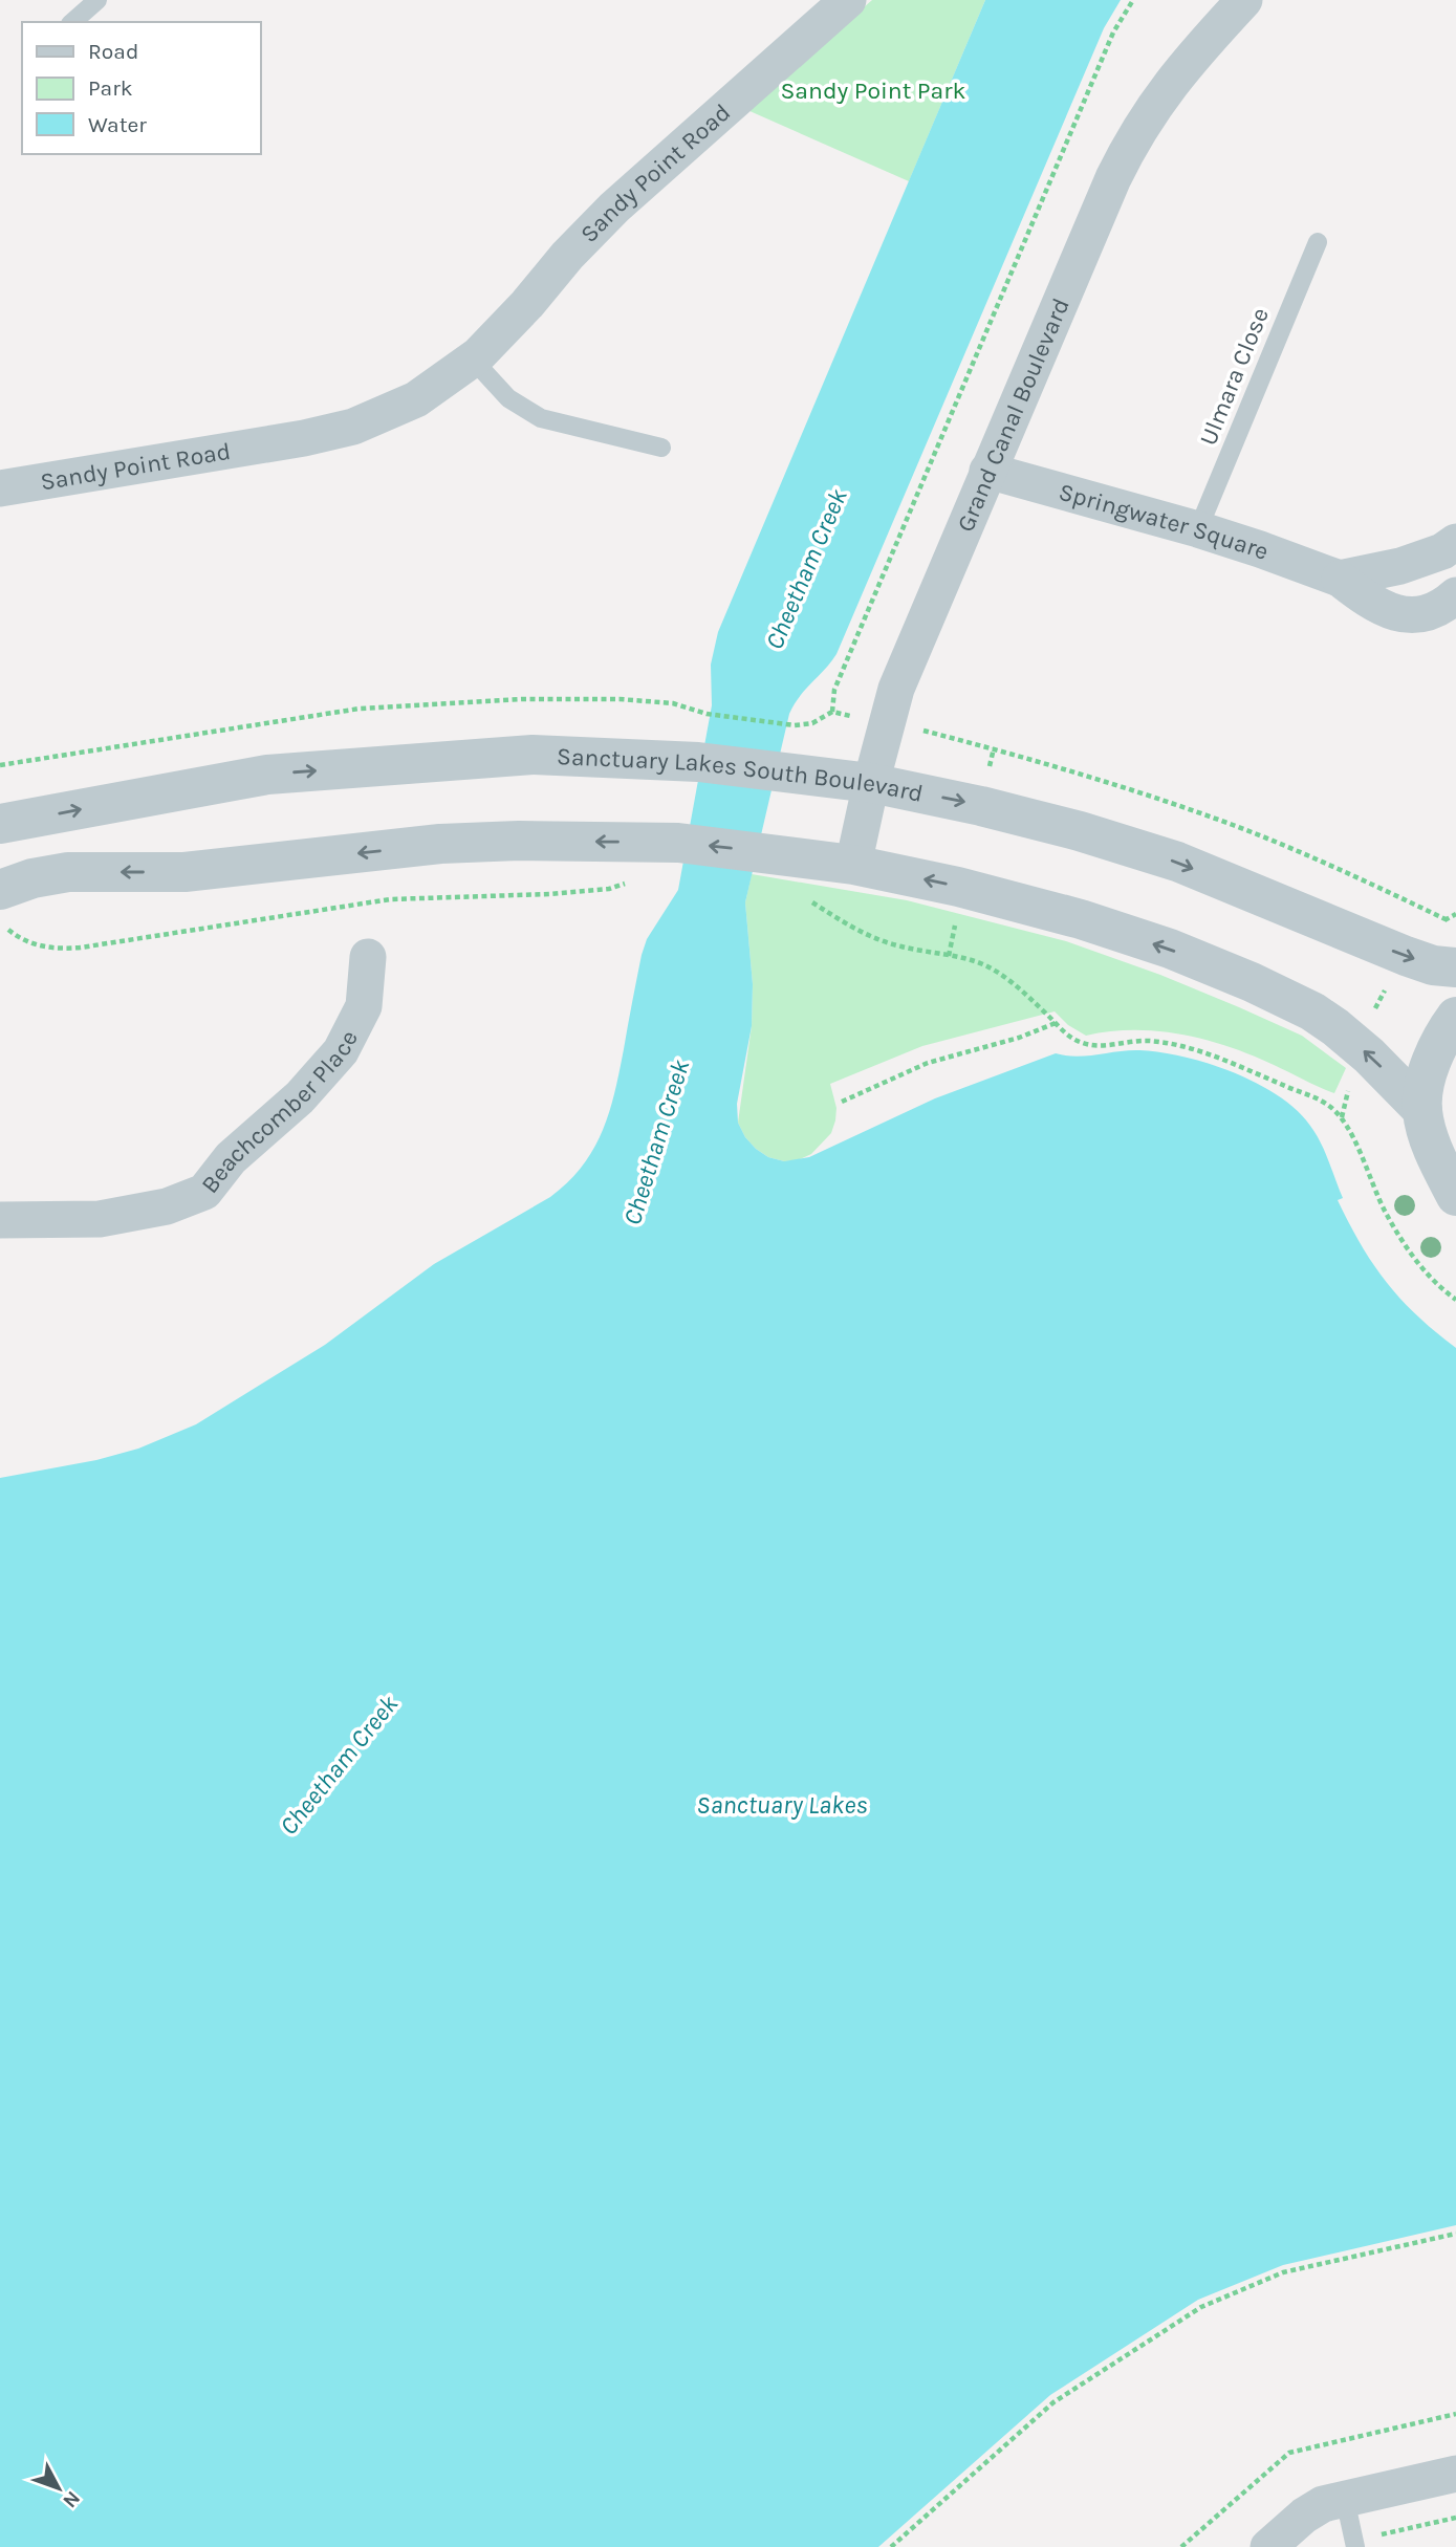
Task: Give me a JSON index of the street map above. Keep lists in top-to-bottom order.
{
  "streets": {
    "street": [
      "Sandy Point Road",
      "Grand Canal Boulevard",
      "Springwater Square",
      "Sanctuary Lakes South Boulevard",
      "Beachcomber Place"
    ],
    "lane": ["Ulmara Close"]
  },
  "crossings": [
    ["Ulmara Close", "Springwater Square"],
    ["Grand Canal Boulevard", "Springwater Square"],
    ["Grand Canal Boulevard", "Sanctuary Lakes South Boulevard"]
  ],
  "water": ["Cheetham Creek", "Sanctuary Lakes"],
  "parks": ["Sandy Point Park"],
  "legend": ["Road", "Park", "Water"],
  "north": "bottom right"
}
